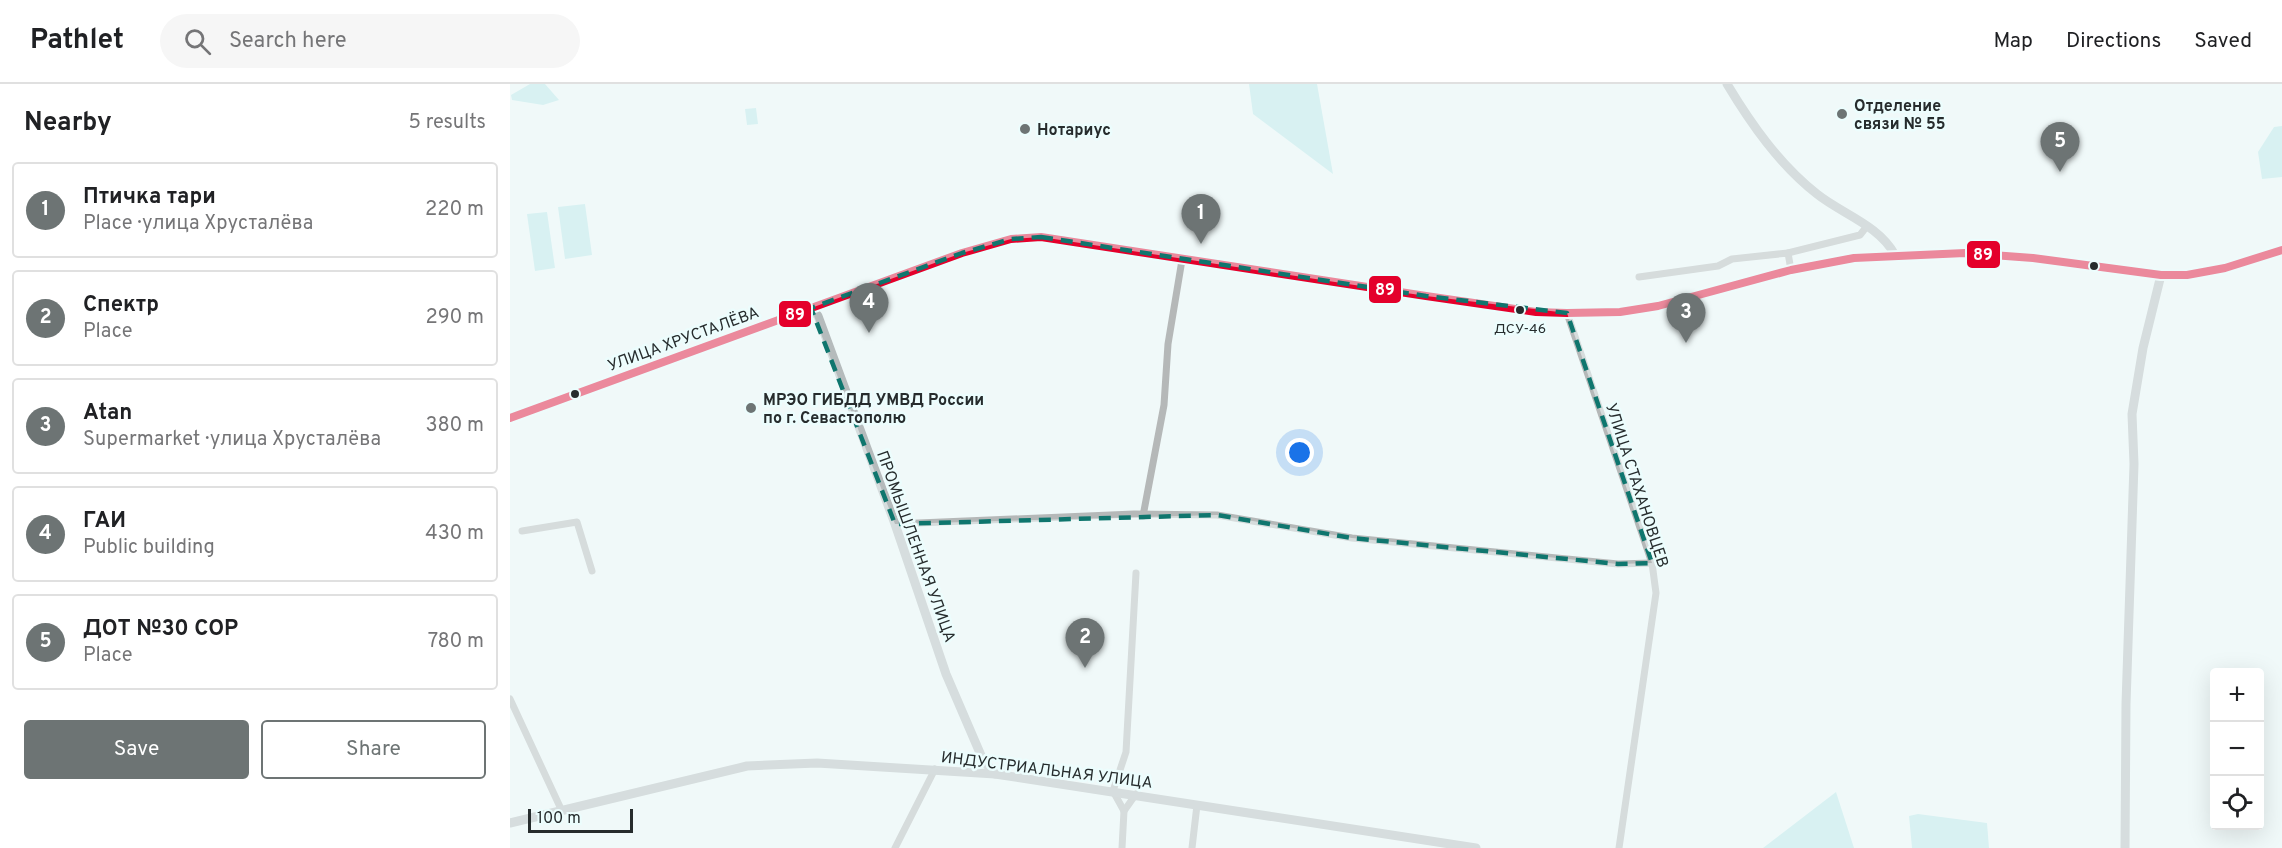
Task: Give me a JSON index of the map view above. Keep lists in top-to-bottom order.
{
  "streets": {
    "main road": ["УЛИЦА ХРУСТАЛЁВА", "ПРОМЫШЛЕННАЯ УЛИЦА", "ИНДУСТРИАЛЬНАЯ УЛИЦА"],
    "street": ["УЛИЦА СТАХАНОВЦЕВ"]
  },
  "crossings": [
    ["УЛИЦА ХРУСТАЛЁВА", "УЛИЦА СТАХАНОВЦЕВ"],
    ["УЛИЦА ХРУСТАЛЁВА", "ПРОМЫШЛЕННАЯ УЛИЦА"],
    ["ПРОМЫШЛЕННАЯ УЛИЦА", "ИНДУСТРИАЛЬНАЯ УЛИЦА"]
  ],
  "places": [
    "Отделение связи № 55",
    "Нотариус",
    "ДСУ-46",
    "МРЭО ГИБДД УМВД России по г. Севастополю"
  ],
  "lines": ["transit line 89"],
  "scale_bar": "100 m",
  "page": {
    "header": "Pathlet",
    "search": "Search here",
    "nav": ["Map", "Directions", "Saved"],
    "heading": ["Nearby", "5 results"],
    "pins": [
      "5",
      "1",
      "4",
      "3",
      "2"
    ],
    "list": [
      {
        "mark": "1",
        "name": "Птичка тари",
        "note": "Place · улица Хрусталёва",
        "value": "220 m"
      },
      {
        "mark": "2",
        "name": "Спектр",
        "note": "Place",
        "value": "290 m"
      },
      {
        "mark": "3",
        "name": "Atan",
        "note": "Supermarket · улица Хрусталёва",
        "value": "380 m"
      },
      {
        "mark": "4",
        "name": "ГАИ",
        "note": "Public building",
        "value": "430 m"
      },
      {
        "mark": "5",
        "name": "ДОТ №30 СОР",
        "note": "Place",
        "value": "780 m"
      }
    ],
    "map_buttons": ["+", "−"],
    "buttons": ["Save", "Share"],
    "scale": "100 m"
  }
}
